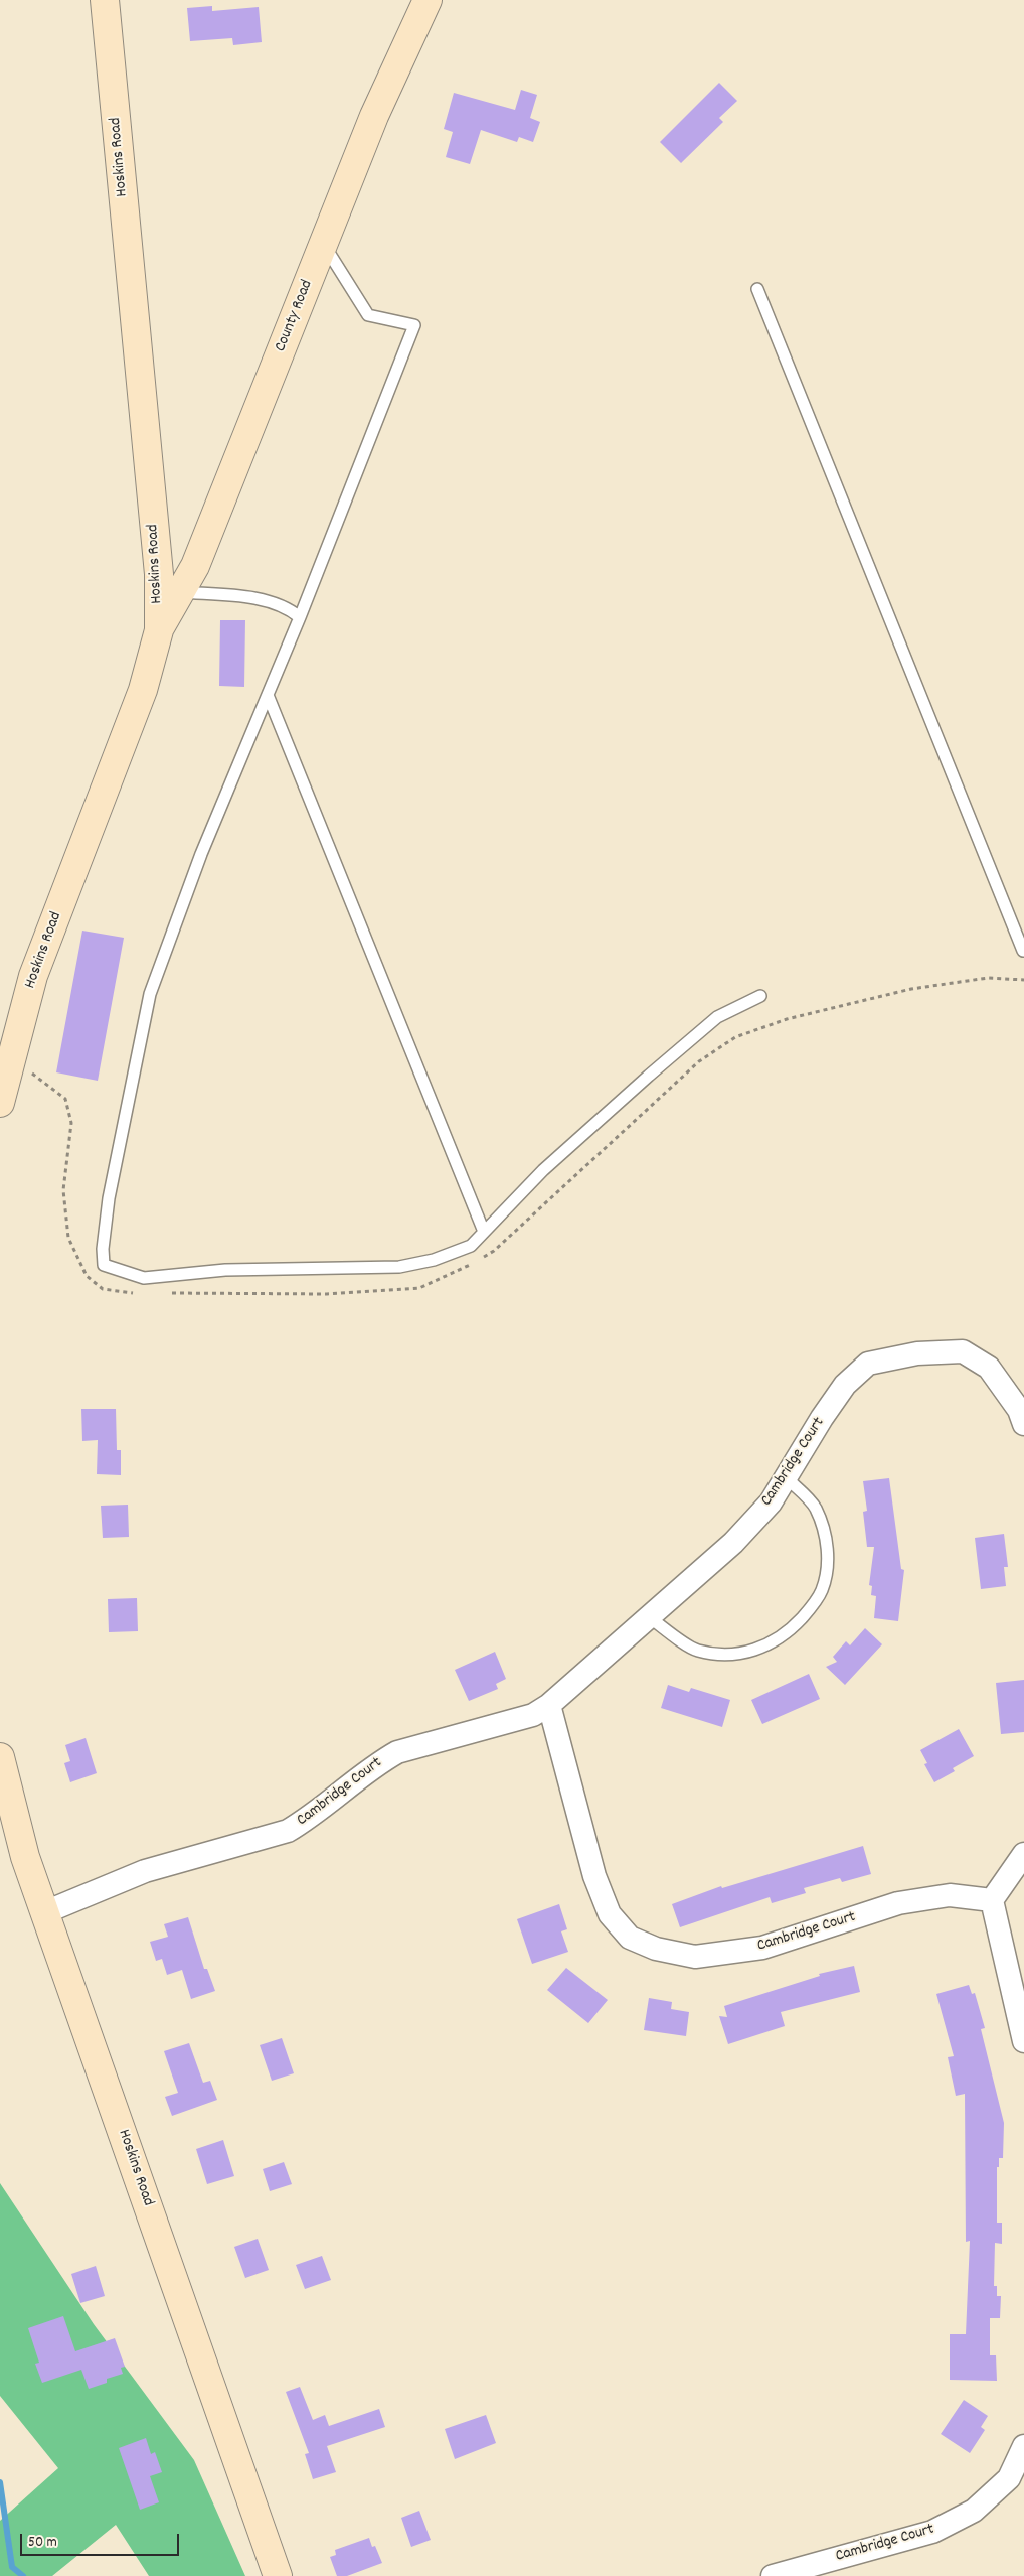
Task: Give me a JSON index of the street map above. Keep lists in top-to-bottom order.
{
  "streets": {
    "street": ["Hoskins Road", "County Road", "Cambridge Court"]
  },
  "crossings": [
    ["Hoskins Road", "County Road"],
    ["Hoskins Road", "Cambridge Court"]
  ],
  "scale_bar": "50 m"
}
